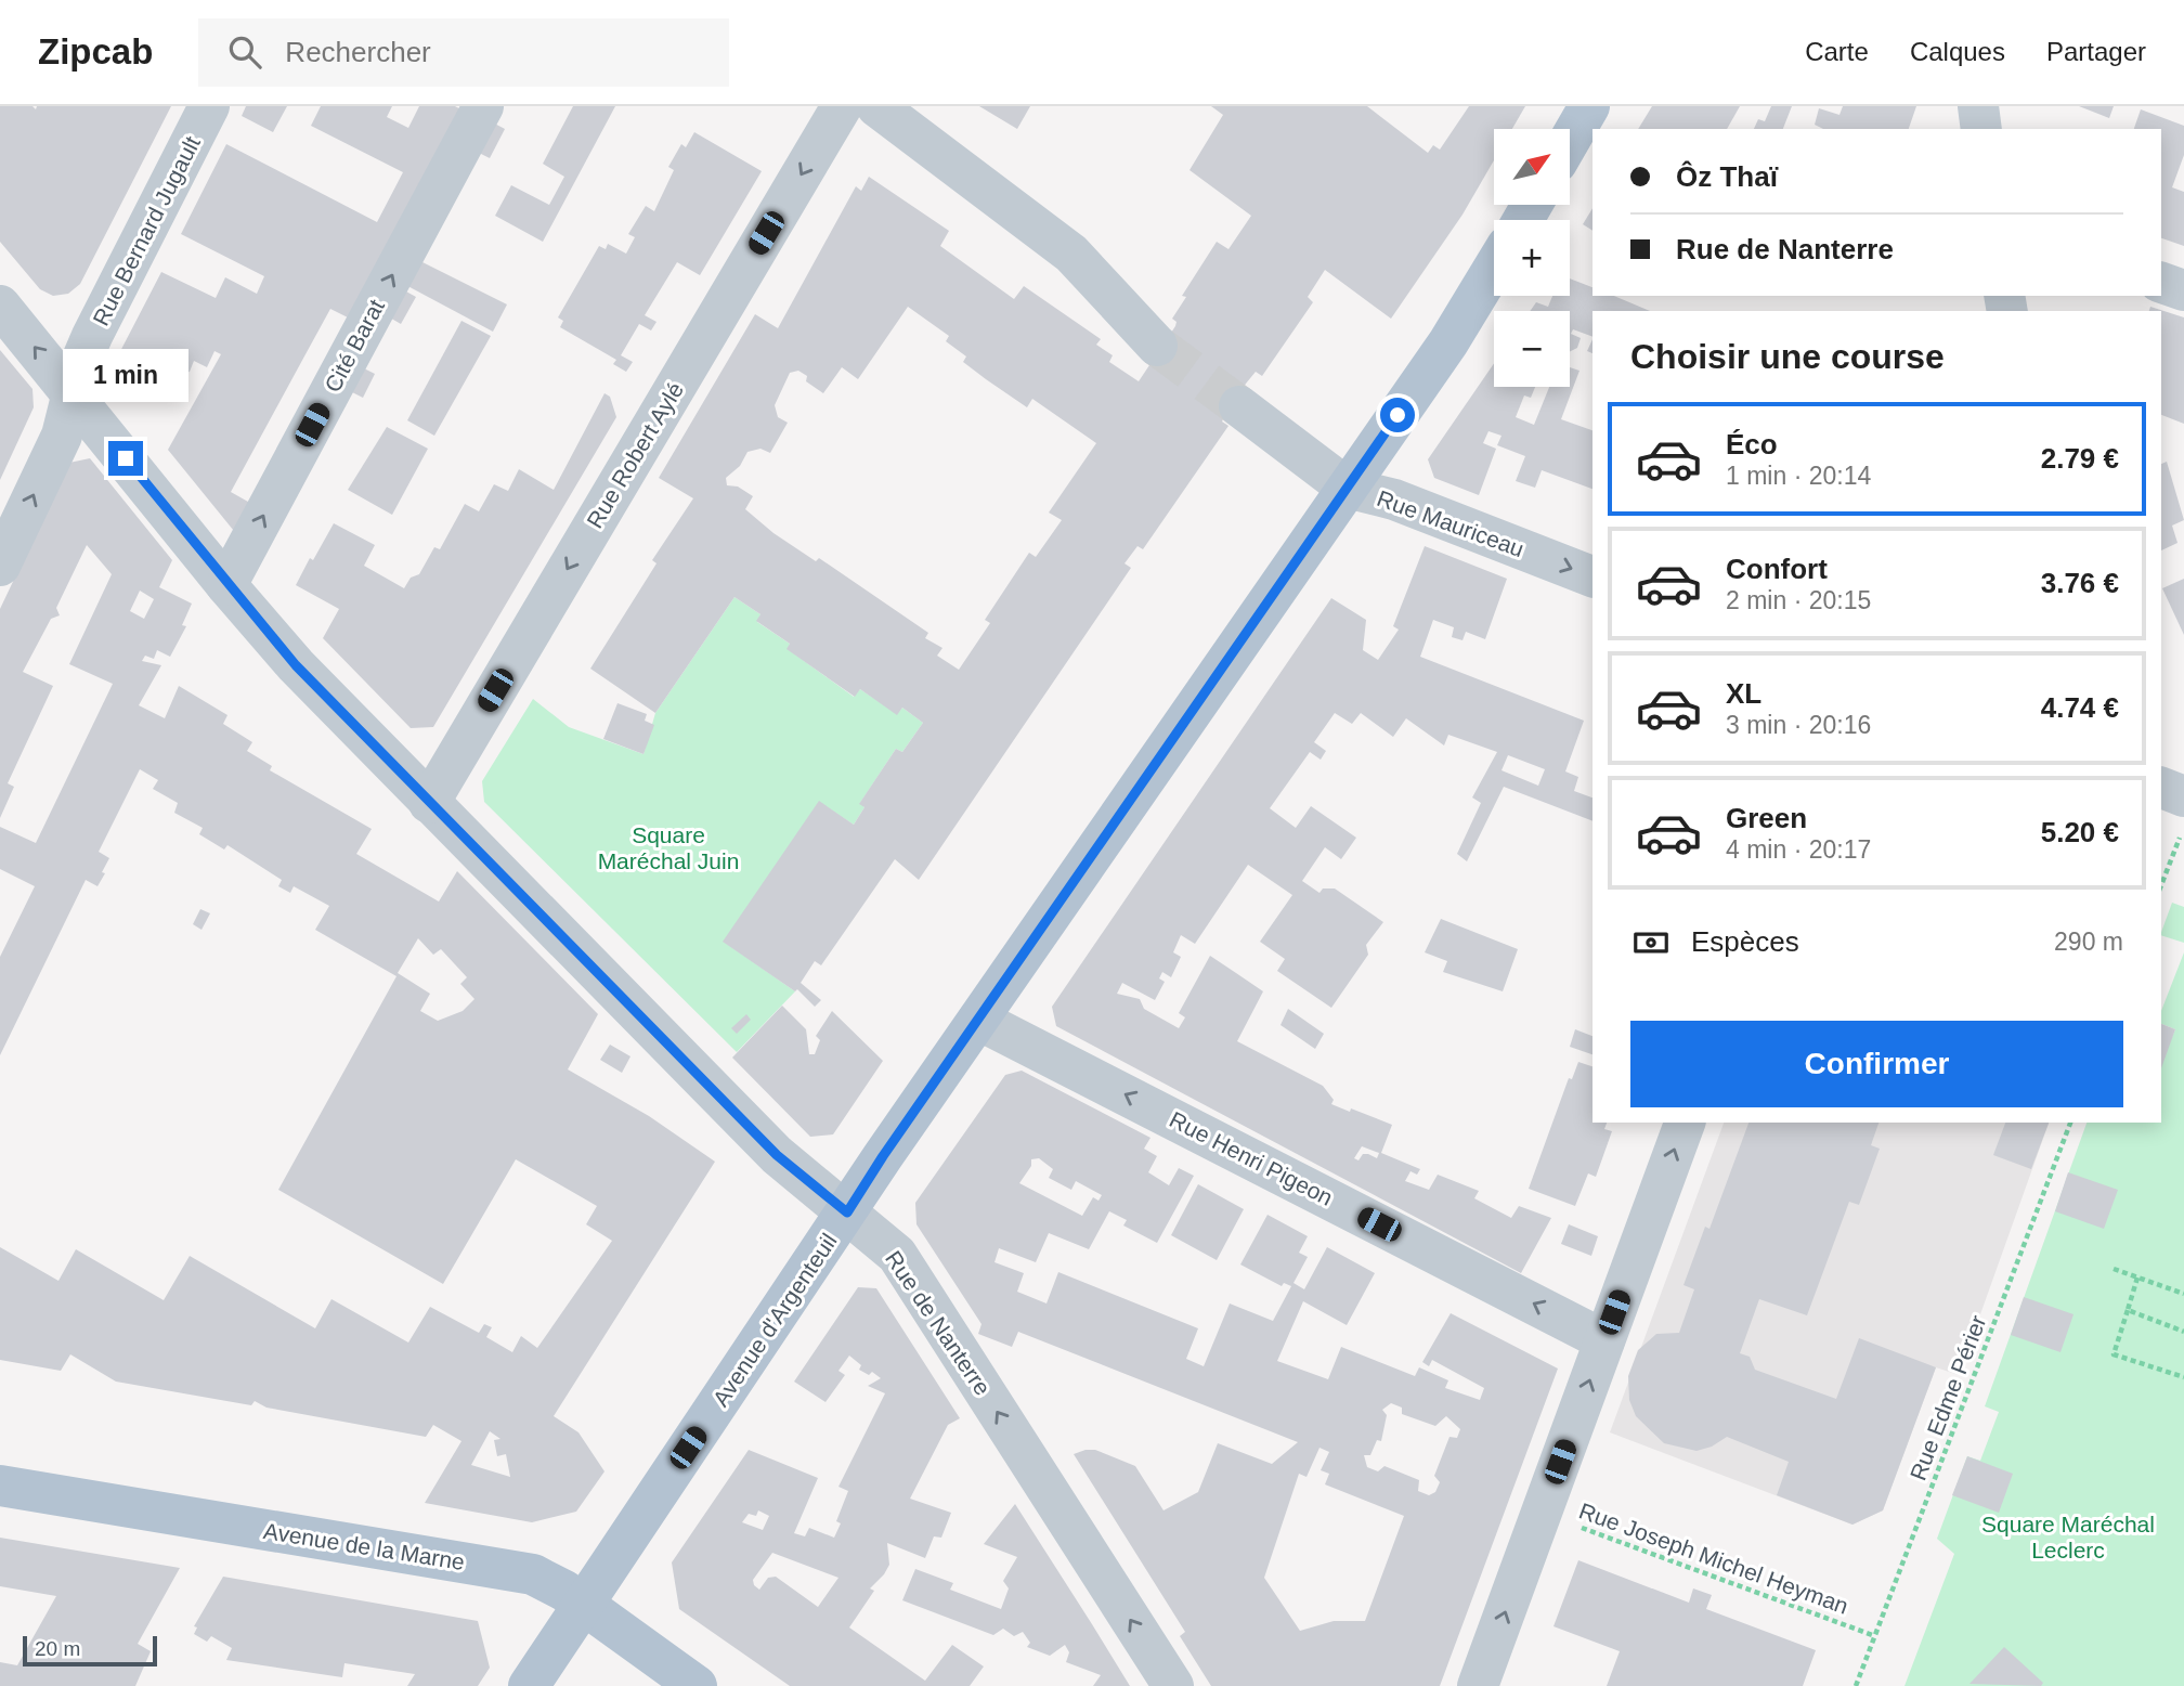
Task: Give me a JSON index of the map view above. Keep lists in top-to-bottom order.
{
  "streets": {
    "main road": ["Avenue d'Argenteuil", "Avenue de la Marne"],
    "street": [
      "Rue Bernard Jugault",
      "Cité Barat",
      "Rue Robert Aylé",
      "Rue Mauriceau",
      "Rue Henri Pigeon",
      "Rue de Nanterre"
    ],
    "path": ["Rue Edme Périer", "Rue Joseph Michel Heyman"]
  },
  "crossings": [
    ["Rue Bernard Jugault", "Rue de Nanterre"],
    ["Cité Barat", "Rue de Nanterre"],
    ["Rue Robert Aylé", "Rue de Nanterre"],
    ["Rue Mauriceau", "Avenue d'Argenteuil"],
    ["Rue Henri Pigeon", "Avenue d'Argenteuil"],
    ["Avenue d'Argenteuil", "Rue de Nanterre"],
    ["Avenue d'Argenteuil", "Avenue de la Marne"],
    ["Rue Edme Périer", "Rue Joseph Michel Heyman"]
  ],
  "one_way": [
    "Rue Bernard Jugault",
    "Cité Barat",
    "Rue Robert Aylé",
    "Rue Mauriceau",
    "Rue Henri Pigeon",
    "Rue de Nanterre"
  ],
  "parks": ["Square Maréchal Juin", "Square Maréchal Leclerc"],
  "scale_bar": "20 m",
  "north": "top right",
  "page": {
    "header": "Zipcab",
    "search": "Rechercher",
    "nav": ["Carte", "Calques", "Partager"],
    "map_buttons": ["+", "−"],
    "banner": ["Ôz Thaï", "Rue de Nanterre"],
    "heading": "Choisir une course",
    "bubble": "1 min",
    "list": [
      {
        "name": "Éco",
        "note": "1 min · 20:14",
        "value": "2.79 €"
      },
      {
        "name": "Confort",
        "note": "2 min · 20:15",
        "value": "3.76 €"
      },
      {
        "name": "XL",
        "note": "3 min · 20:16",
        "value": "4.74 €"
      },
      {
        "name": "Green",
        "note": "4 min · 20:17",
        "value": "5.20 €"
      }
    ],
    "pay": ["Espèces", "290 m"],
    "buttons": "Confirmer",
    "scale": "20 m"
  }
}
